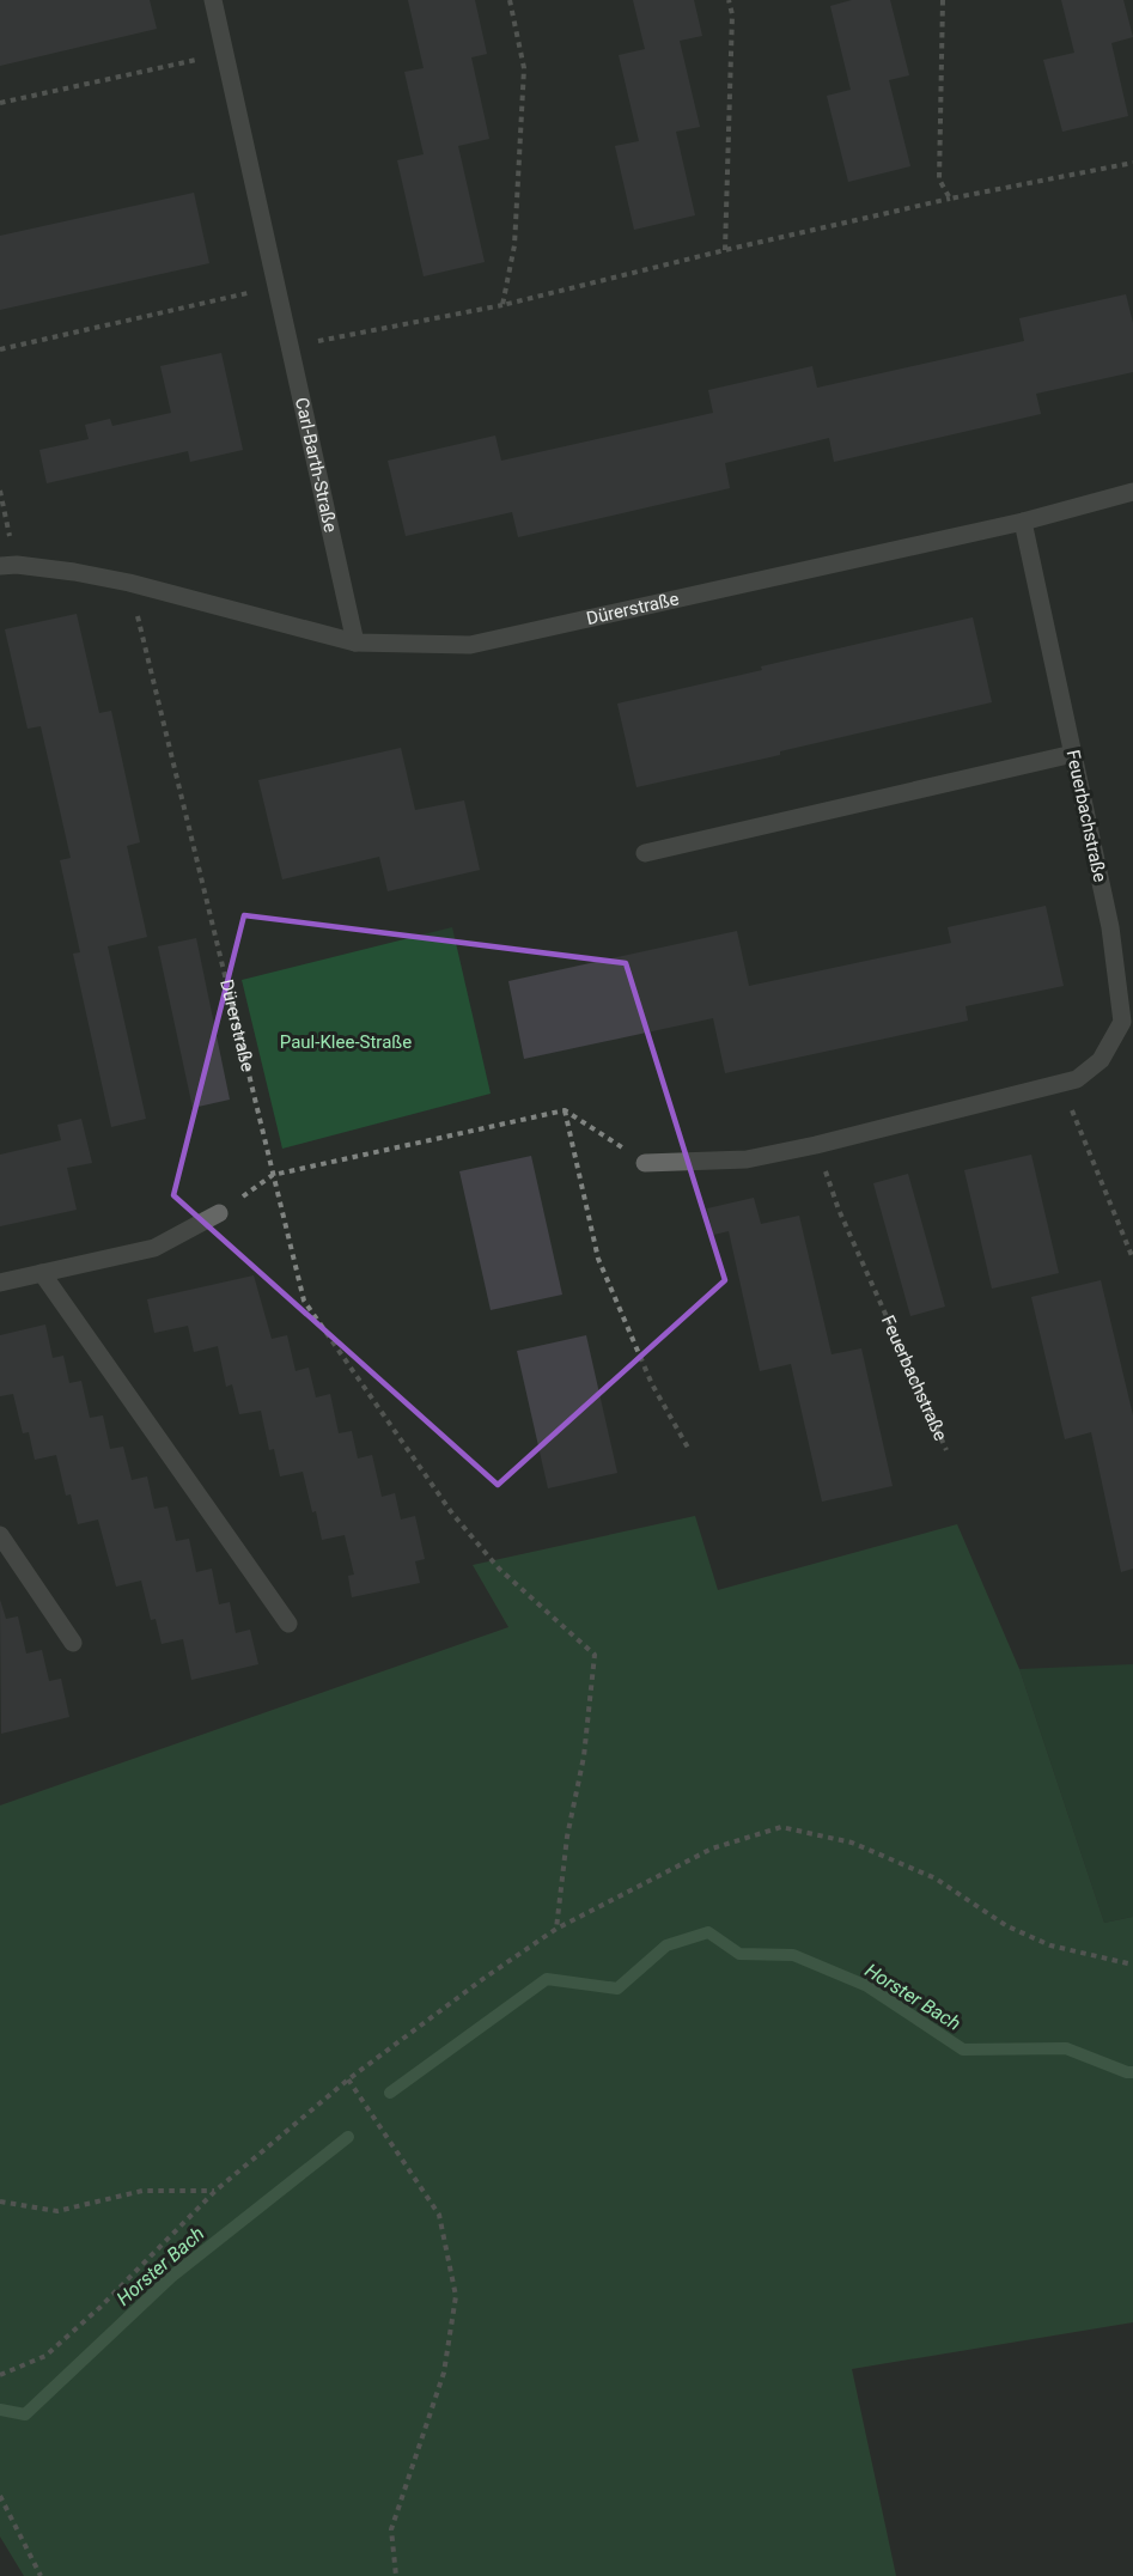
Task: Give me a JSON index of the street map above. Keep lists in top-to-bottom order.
{
  "streets": {
    "street": ["Carl-Barth-Straße", "Dürerstraße", "Feuerbachstraße"]
  },
  "crossings": [
    ["Carl-Barth-Straße", "Dürerstraße"],
    ["Dürerstraße", "Feuerbachstraße"]
  ],
  "water": ["Horster Bach"],
  "parks": ["Paul-Klee-Straße"]
}
